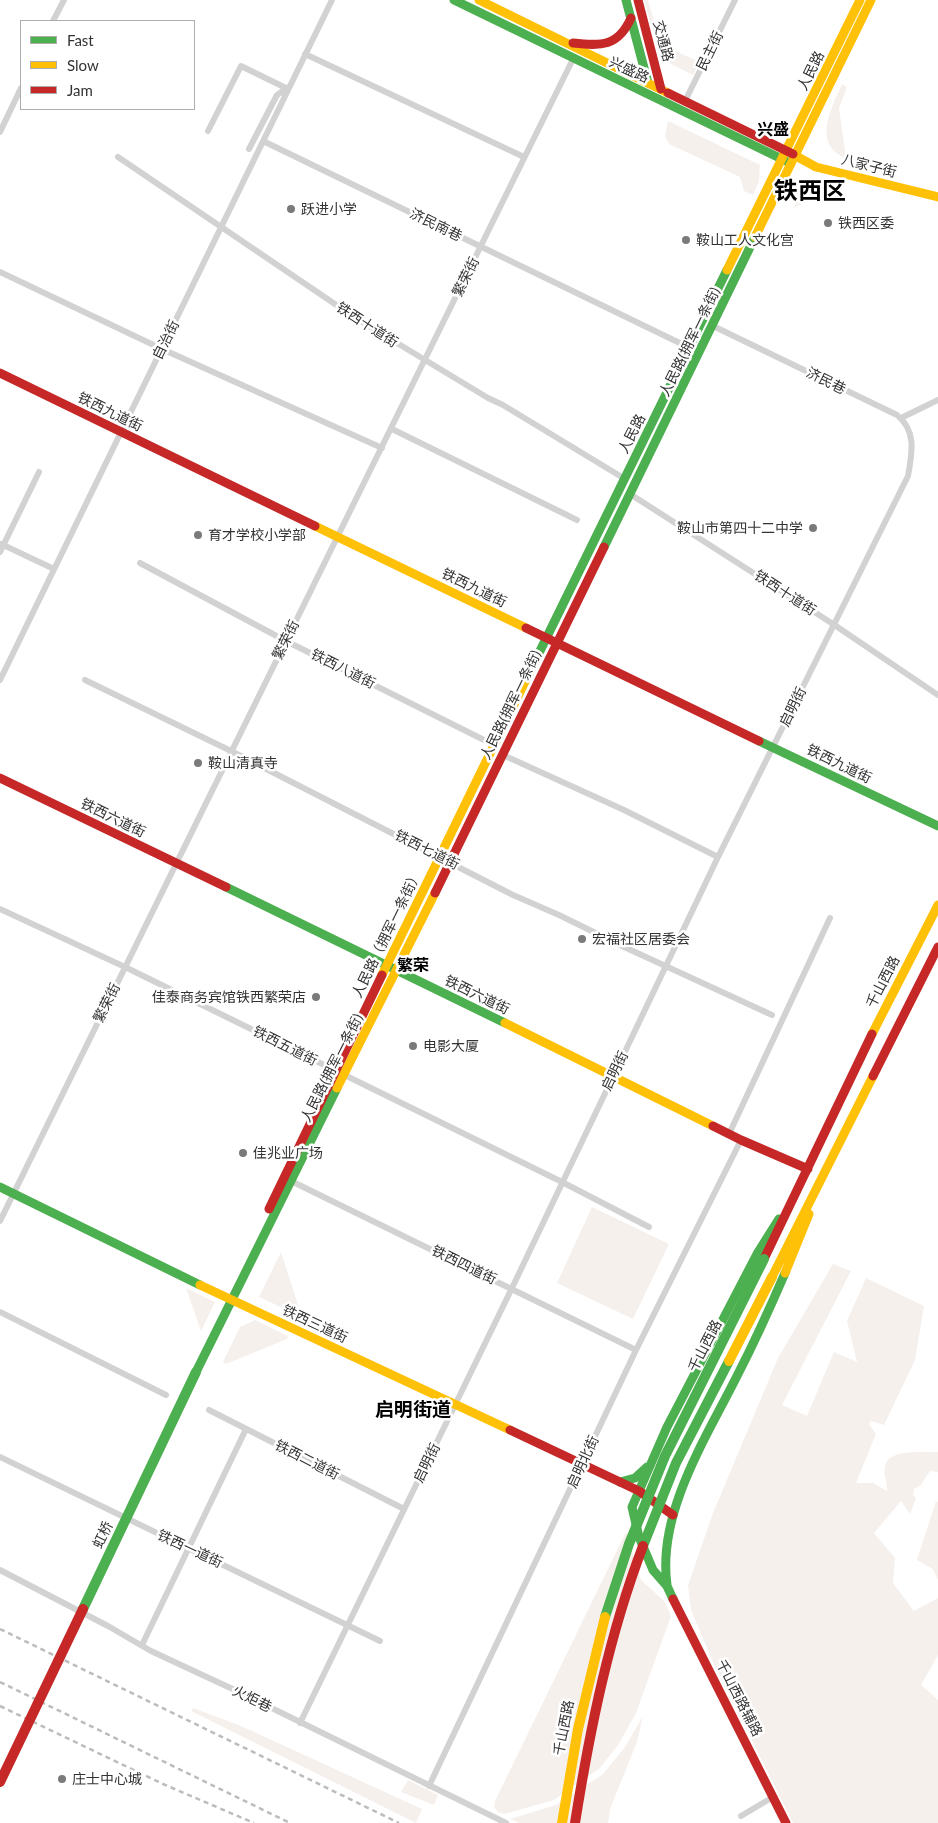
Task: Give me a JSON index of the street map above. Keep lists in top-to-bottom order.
{
  "streets": {
    "main road": [
      "交通路",
      "兴盛路",
      "人民路",
      "八家子街",
      "人民路(拥军一条街)",
      "铁西九道街",
      "铁西六道街",
      "人民路（拥军一条街）",
      "千山西路",
      "铁西三道街",
      "虹桥",
      "千山西路辅路"
    ],
    "street": [
      "民主街",
      "济民南巷",
      "繁荣街",
      "铁西十道街",
      "自治街",
      "济民巷",
      "铁西八道街",
      "启明街",
      "铁西七道街",
      "铁西五道街",
      "铁西四道街",
      "铁西二道街",
      "启明北街",
      "铁西一道街",
      "火炬巷"
    ]
  },
  "crossings": [
    ["交通路", "兴盛路"],
    ["民主街", "兴盛路"],
    ["兴盛路", "人民路"],
    ["兴盛路", "八家子街"],
    ["兴盛路", "繁荣街"],
    ["兴盛路", "人民路(拥军一条街)"],
    ["人民路", "八家子街"],
    ["人民路", "济民南巷"],
    ["人民路", "铁西十道街"],
    ["人民路", "人民路(拥军一条街)"],
    ["人民路", "铁西九道街"],
    ["人民路", "铁西八道街"],
    ["人民路", "人民路（拥军一条街）"],
    ["八家子街", "人民路(拥军一条街)"],
    ["济民南巷", "繁荣街"],
    ["济民南巷", "自治街"],
    ["繁荣街", "铁西十道街"],
    ["繁荣街", "铁西九道街"],
    ["繁荣街", "铁西八道街"],
    ["繁荣街", "铁西六道街"],
    ["繁荣街", "铁西七道街"],
    ["繁荣街", "铁西五道街"],
    ["繁荣街", "铁西三道街"],
    ["铁西十道街", "自治街"],
    ["铁西十道街", "人民路(拥军一条街)"],
    ["铁西十道街", "启明街"],
    ["自治街", "铁西九道街"],
    ["人民路(拥军一条街)", "济民巷"],
    ["人民路(拥军一条街)", "铁西九道街"],
    ["人民路(拥军一条街)", "铁西六道街"],
    ["人民路(拥军一条街)", "铁西七道街"],
    ["人民路(拥军一条街)", "人民路（拥军一条街）"],
    ["人民路(拥军一条街)", "铁西五道街"],
    ["人民路(拥军一条街)", "铁西四道街"],
    ["人民路(拥军一条街)", "铁西三道街"],
    ["人民路(拥军一条街)", "虹桥"],
    ["济民巷", "启明街"],
    ["铁西九道街", "启明街"],
    ["铁西八道街", "人民路（拥军一条街）"],
    ["启明街", "铁西六道街"],
    ["启明街", "铁西七道街"],
    ["启明街", "铁西五道街"],
    ["启明街", "铁西四道街"],
    ["启明街", "铁西三道街"],
    ["启明街", "铁西二道街"],
    ["启明街", "铁西一道街"],
    ["启明街", "火炬巷"],
    ["铁西六道街", "人民路（拥军一条街）"],
    ["铁西六道街", "千山西路"],
    ["铁西六道街", "启明北街"],
    ["铁西七道街", "人民路（拥军一条街）"],
    ["人民路（拥军一条街）", "铁西五道街"],
    ["人民路（拥军一条街）", "铁西三道街"],
    ["人民路（拥军一条街）", "虹桥"],
    ["铁西四道街", "启明北街"],
    ["铁西三道街", "启明北街"],
    ["铁西三道街", "虹桥"],
    ["启明北街", "火炬巷"]
  ],
  "districts": [
    "兴盛",
    "铁西区",
    "繁荣",
    "启明街道"
  ],
  "places": [
    "跃进小学",
    "铁西区委",
    "鞍山工人文化宫",
    "鞍山市第四十二中学",
    "育才学校小学部",
    "鞍山清真寺",
    "宏福社区居委会",
    "佳泰商务宾馆铁西繁荣店",
    "电影大厦",
    "佳兆业广场",
    "庄士中心城"
  ],
  "legend": ["Fast", "Slow", "Jam"]
}
